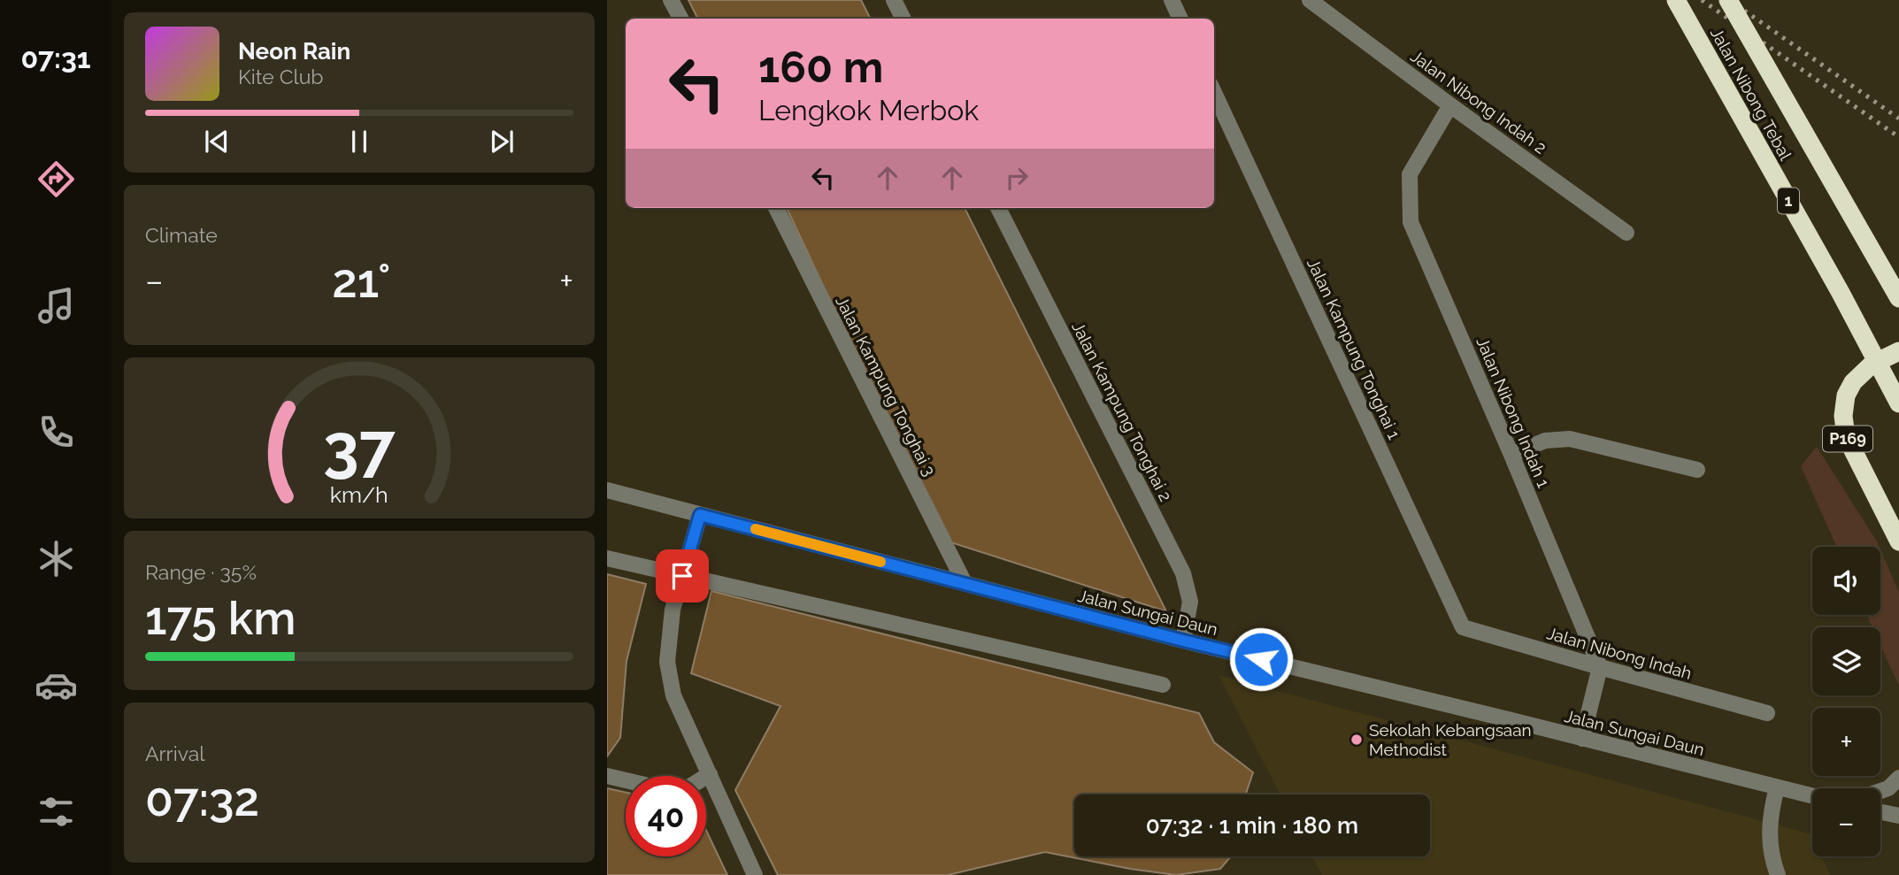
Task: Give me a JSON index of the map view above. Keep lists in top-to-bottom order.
{
  "streets": {
    "highway": ["Jalan Nibong Tebal", "1", "P169"],
    "street": [
      "Jalan Nibong Indah 2",
      "Jalan Kampung Tonghai 1",
      "Jalan Kampung Tonghai 3",
      "Jalan Kampung Tonghai 2",
      "Jalan Nibong Indah 1",
      "Jalan Sungai Daun",
      "Jalan Nibong Indah"
    ]
  },
  "crossings": [
    ["Jalan Nibong Indah 2", "Jalan Nibong Indah 1"],
    ["Jalan Kampung Tonghai 1", "Jalan Nibong Indah"],
    ["Jalan Kampung Tonghai 3", "Jalan Sungai Daun"],
    ["Jalan Kampung Tonghai 2", "Jalan Sungai Daun"],
    ["Jalan Nibong Indah 1", "Jalan Nibong Indah"]
  ],
  "places": ["Sekolah Kebangsaan Methodist"],
  "page": {
    "tabs": "07:31",
    "turn": ["160 m", "Lengkok Merbok"],
    "song": ["Neon Rain", "Kite Club"],
    "tile": [
      "Climate",
      ["Range · 35%", "175 km"],
      ["Arrival", "07:32"]
    ],
    "heat": ["−", "21°", "+"],
    "map_buttons": ["+", "−"],
    "limit": "40",
    "trip": "07:32 · 1 min · 180 m",
    "gauge": ["37", "km/h"]
  }
}
